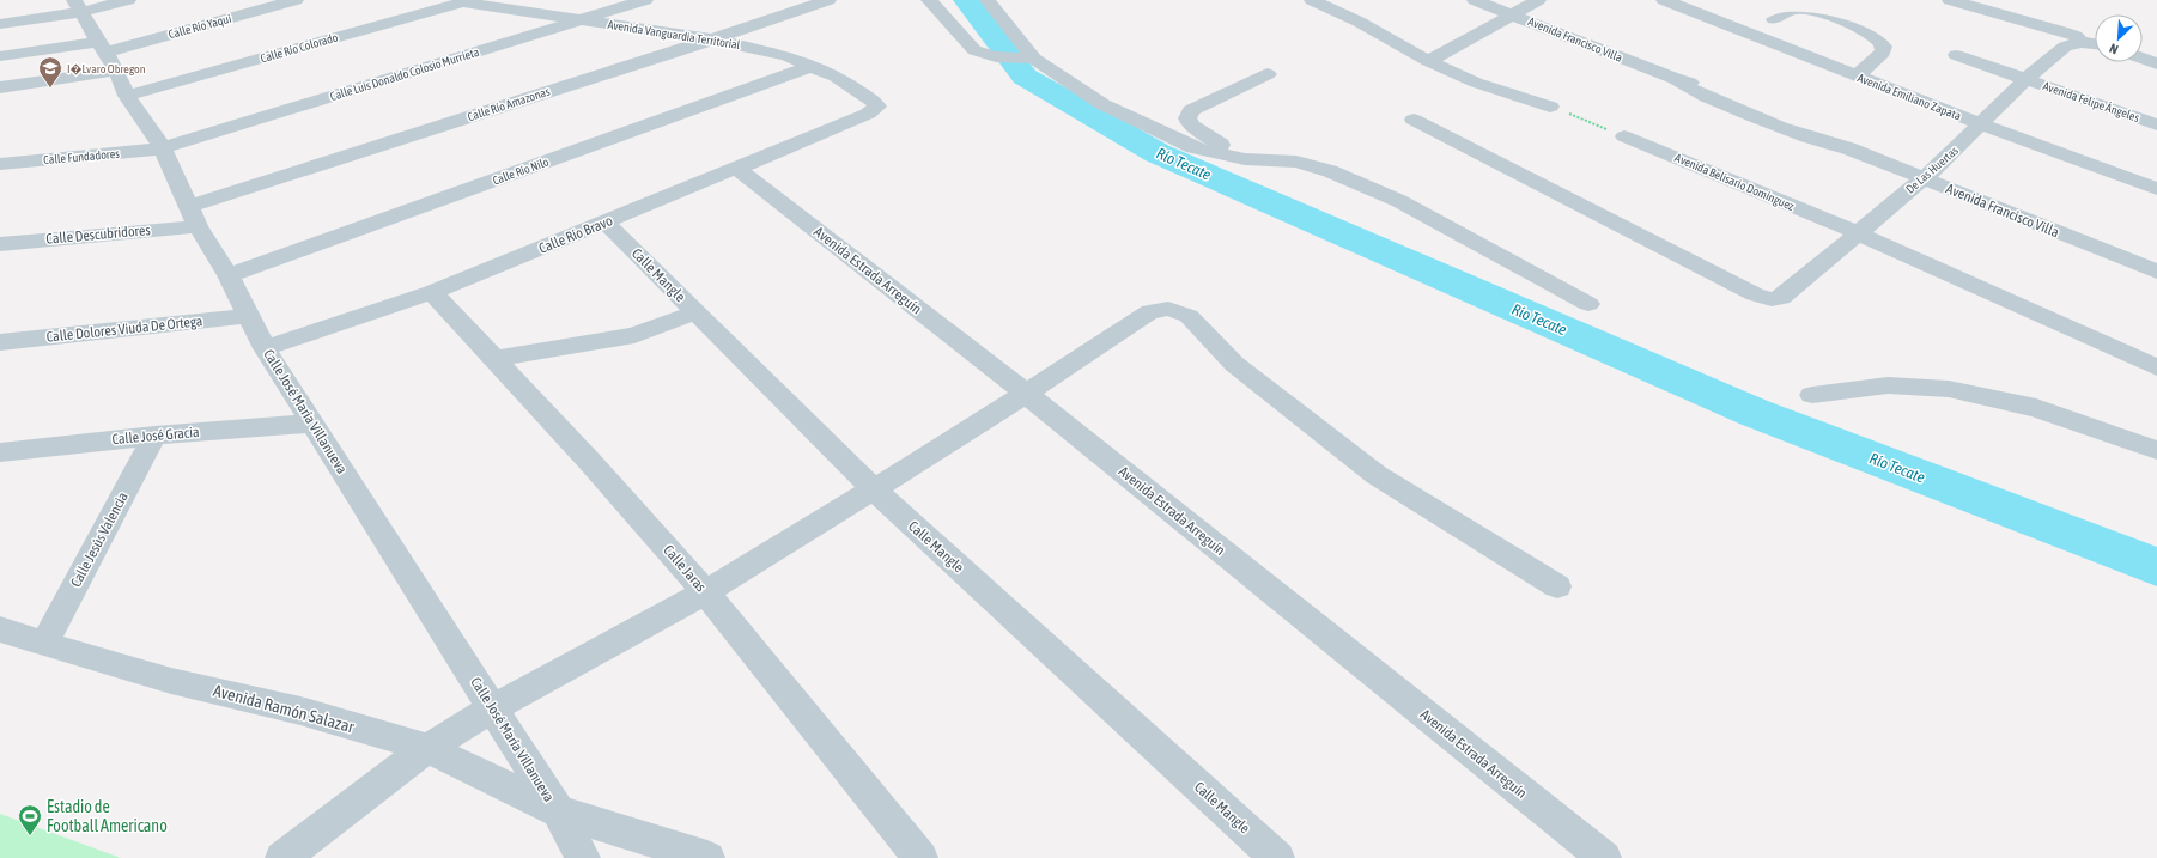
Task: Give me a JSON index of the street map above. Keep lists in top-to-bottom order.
{
  "streets": {
    "street": [
      "Calle Río Yaqui",
      "Avenida Vanguardia Territorial",
      "Avenida Francisco Villa",
      "Calle Río Colorado",
      "Calle Luis Donaldo Colosio Murrieta",
      "Avenida Emiliano Zapata",
      "Avenida Felipe Ángeles",
      "Calle Río Amazonas",
      "Calle Fundadores",
      "De Las Huertas",
      "Calle Río Nilo",
      "Avenida Belisario Domínguez",
      "Calle Descubridores",
      "Calle Río Bravo",
      "Avenida Estrada Arreguín",
      "Calle Mangle",
      "Calle Dolores Viuda De Ortega",
      "Calle José María Villanueva",
      "Calle José Gracia",
      "Calle Jesús Valencia",
      "Calle Jaras",
      "Avenida Ramón Salazar"
    ]
  },
  "crossings": [
    ["Calle Río Yaqui", "Calle José María Villanueva"],
    ["Avenida Vanguardia Territorial", "Calle Río Colorado"],
    ["Avenida Vanguardia Territorial", "Calle Luis Donaldo Colosio Murrieta"],
    ["Avenida Vanguardia Territorial", "Calle Río Amazonas"],
    ["Avenida Vanguardia Territorial", "Calle Río Nilo"],
    ["Avenida Vanguardia Territorial", "Calle Río Bravo"],
    ["Avenida Francisco Villa", "De Las Huertas"],
    ["Calle Río Colorado", "Calle José María Villanueva"],
    ["Calle Luis Donaldo Colosio Murrieta", "Calle Fundadores"],
    ["Calle Luis Donaldo Colosio Murrieta", "Calle José María Villanueva"],
    ["Avenida Emiliano Zapata", "De Las Huertas"],
    ["Avenida Felipe Ángeles", "De Las Huertas"],
    ["Calle Río Amazonas", "Calle Descubridores"],
    ["Calle Río Amazonas", "Calle José María Villanueva"],
    ["Calle Fundadores", "Calle José María Villanueva"],
    ["De Las Huertas", "Avenida Belisario Domínguez"],
    ["Calle Río Nilo", "Calle José María Villanueva"],
    ["Calle Descubridores", "Calle José María Villanueva"],
    ["Calle Río Bravo", "Avenida Estrada Arreguín"],
    ["Calle Río Bravo", "Calle Mangle"],
    ["Calle Río Bravo", "Calle José María Villanueva"],
    ["Calle Río Bravo", "Calle Jaras"],
    ["Calle Dolores Viuda De Ortega", "Calle José María Villanueva"],
    ["Calle José María Villanueva", "Calle José Gracia"],
    ["Calle José María Villanueva", "Avenida Ramón Salazar"],
    ["Calle José Gracia", "Calle Jesús Valencia"],
    ["Calle Jesús Valencia", "Avenida Ramón Salazar"]
  ],
  "water": ["Río Tecate"],
  "places": {
    "school or university": ["I�Lvaro Obregon"],
    "sports": ["Estadio de Football Americano"]
  },
  "north": "bottom left"
}
